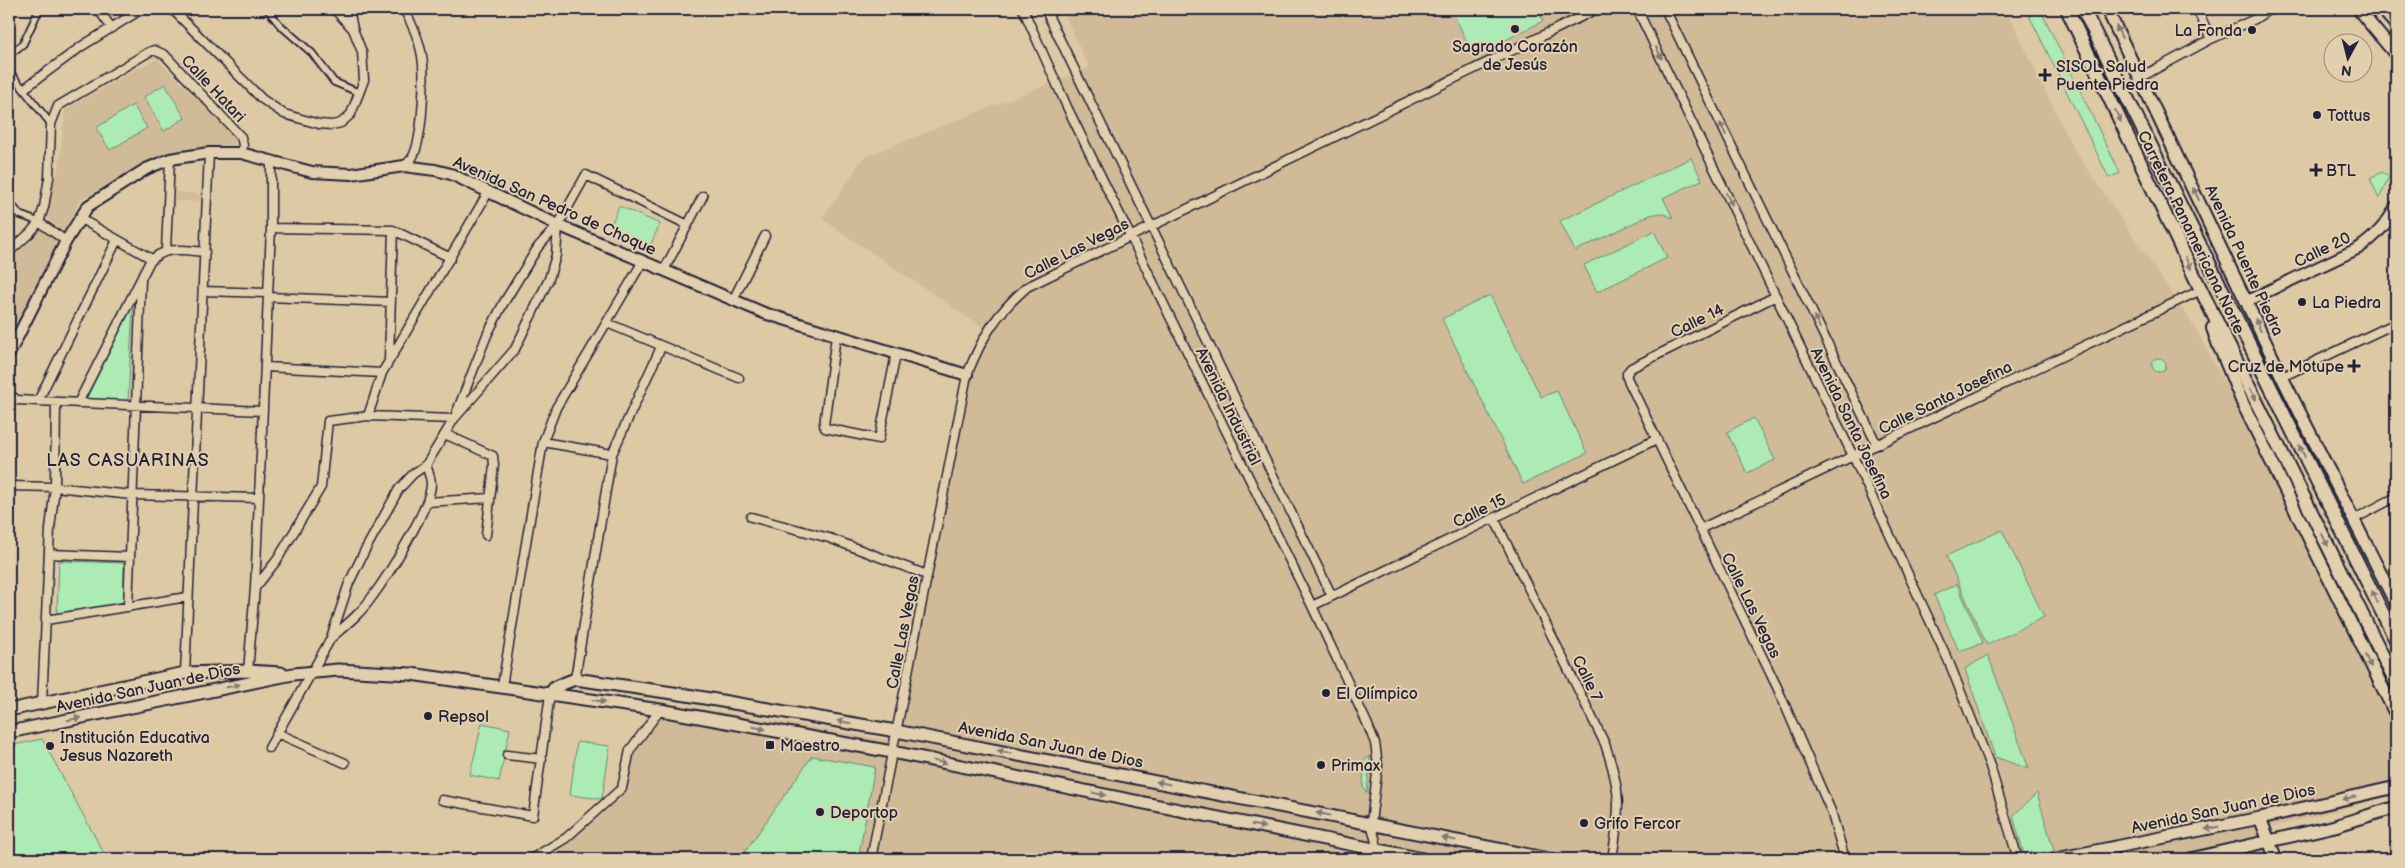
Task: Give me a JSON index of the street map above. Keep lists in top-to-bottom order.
{
  "streets": {
    "highway": ["Carretera Panamericana Norte"],
    "main road": ["Avenida Puente Piedra", "Avenida San Juan de Dios"],
    "street": [
      "Calle Hatari",
      "Avenida San Pedro de Choque",
      "Calle Las Vegas",
      "Calle 20",
      "Calle 14",
      "Calle Santa Josefina",
      "Avenida Industrial",
      "Avenida Santa Josefina",
      "Calle 15",
      "Calle 7"
    ]
  },
  "crossings": [
    ["Calle Hatari", "Avenida San Pedro de Choque"],
    ["Avenida San Pedro de Choque", "Calle Las Vegas"],
    ["Carretera Panamericana Norte", "Calle Santa Josefina"],
    ["Calle Las Vegas", "Calle 14"],
    ["Calle Las Vegas", "Calle Santa Josefina"],
    ["Calle Las Vegas", "Avenida Industrial"],
    ["Calle Las Vegas", "Calle 15"],
    ["Calle Las Vegas", "Avenida San Juan de Dios"],
    ["Calle 20", "Avenida Puente Piedra"],
    ["Calle 14", "Avenida Santa Josefina"],
    ["Calle Santa Josefina", "Avenida Santa Josefina"],
    ["Avenida Industrial", "Calle 15"],
    ["Avenida Industrial", "Avenida San Juan de Dios"],
    ["Calle 15", "Calle 7"]
  ],
  "one_way": ["Avenida Puente Piedra"],
  "districts": ["LAS CASUARINAS"],
  "places": {
    "other": [
      "Sagrado Corazón de Jesús",
      "La Fonda",
      "Tottus",
      "La Piedra",
      "El Olímpico",
      "Repsol",
      "Institución Educativa Jesus Nazareth",
      "Primax",
      "Deportop",
      "Grifo Fercor"
    ],
    "health": ["SISOL Salud Puente Piedra", "BTL", "Cruz de Motupe"],
    "transit": ["Maestro"]
  },
  "north": "bottom"
}
